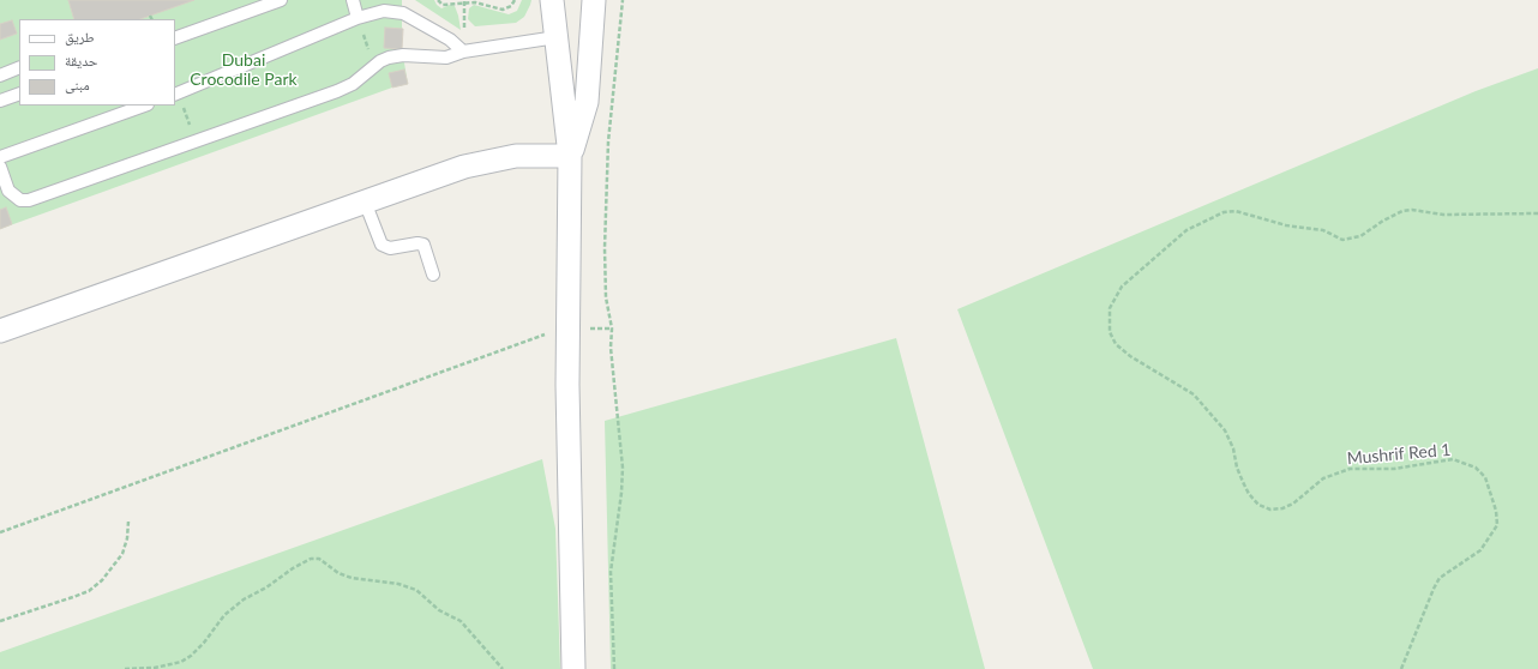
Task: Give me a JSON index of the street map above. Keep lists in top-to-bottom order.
{
  "streets": {
    "path": ["Mushrif Red 1"]
  },
  "parks": ["Dubai Crocodile Park"],
  "legend": ["طريق", "حديقة", "مبنى"]
}
